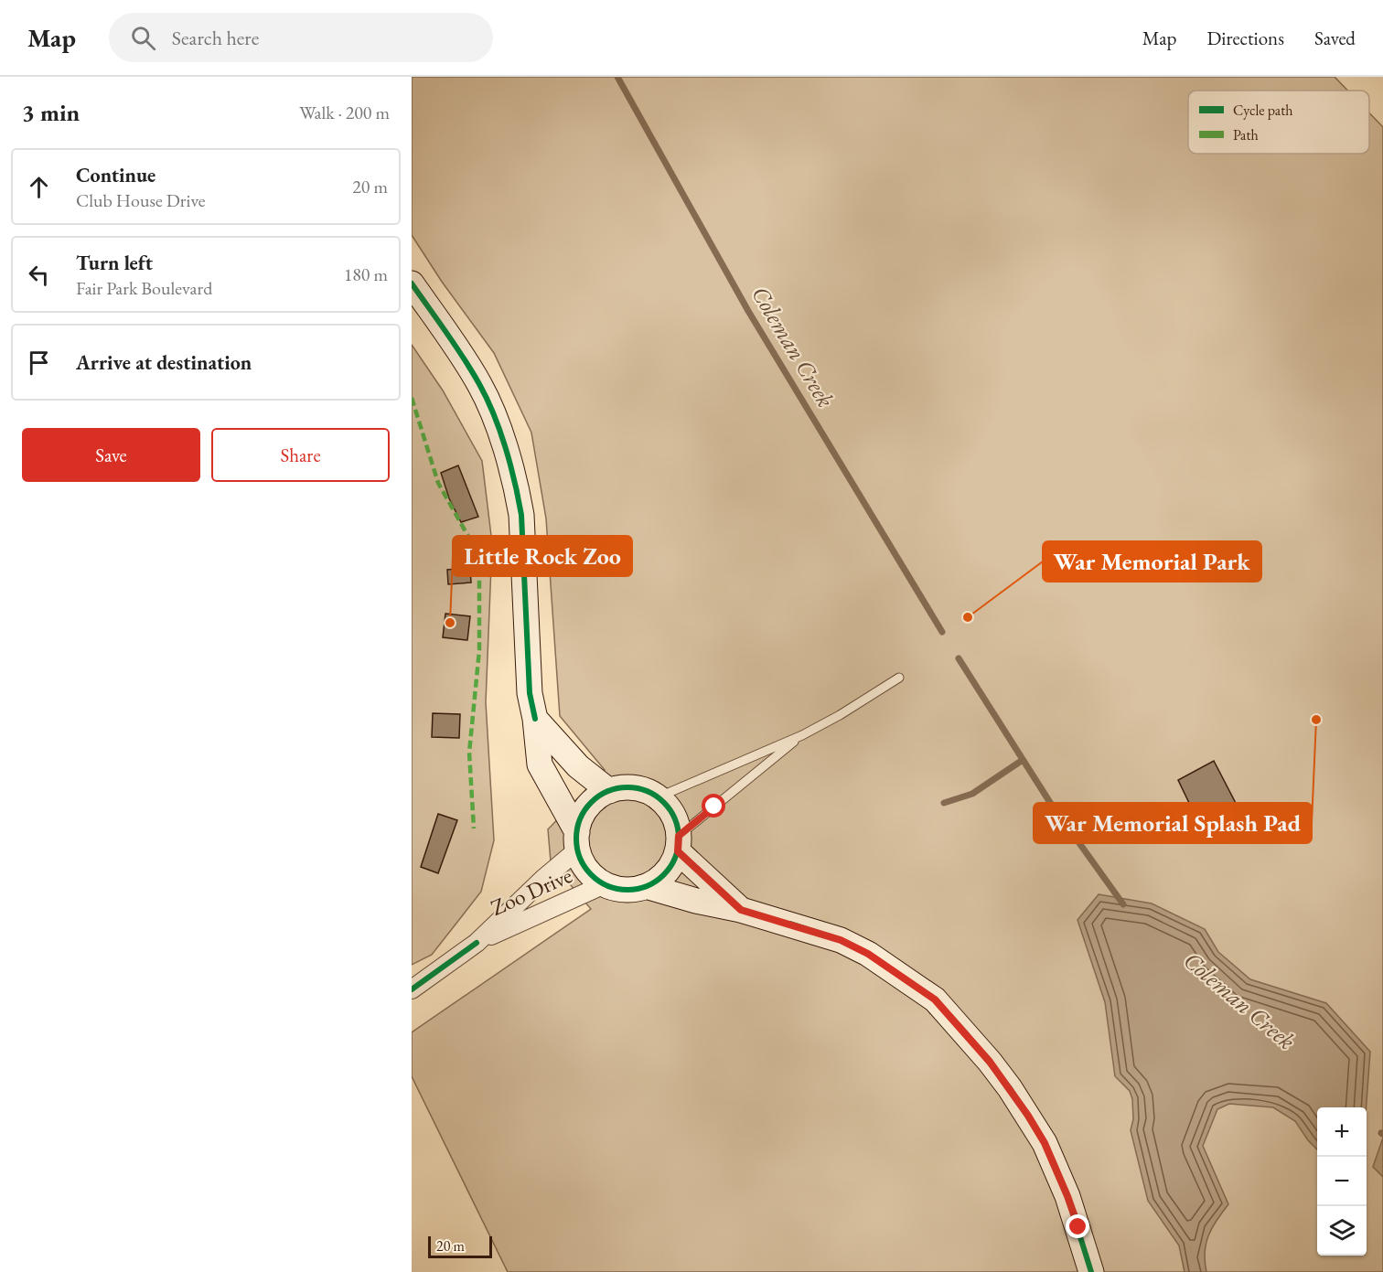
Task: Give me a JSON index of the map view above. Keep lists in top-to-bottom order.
{
  "streets": {
    "street": ["Zoo Drive"]
  },
  "water": ["Coleman Creek"],
  "places": ["War Memorial Park", "Little Rock Zoo", "War Memorial Splash Pad"],
  "legend": ["Cycle path", "Path"],
  "scale_bar": "20 m",
  "page": {
    "header": "Map",
    "search": "Search here",
    "nav": ["Map", "Directions", "Saved"],
    "heading": ["3 min", "Walk · 200 m"],
    "list": [
      ["Continue", "Club House Drive", "20 m"],
      ["Turn left", "Fair Park Boulevard", "180 m"],
      "Arrive at destination"
    ],
    "buttons": ["Save", "Share"],
    "map_buttons": ["+", "−"],
    "scale": "20 m"
  }
}
